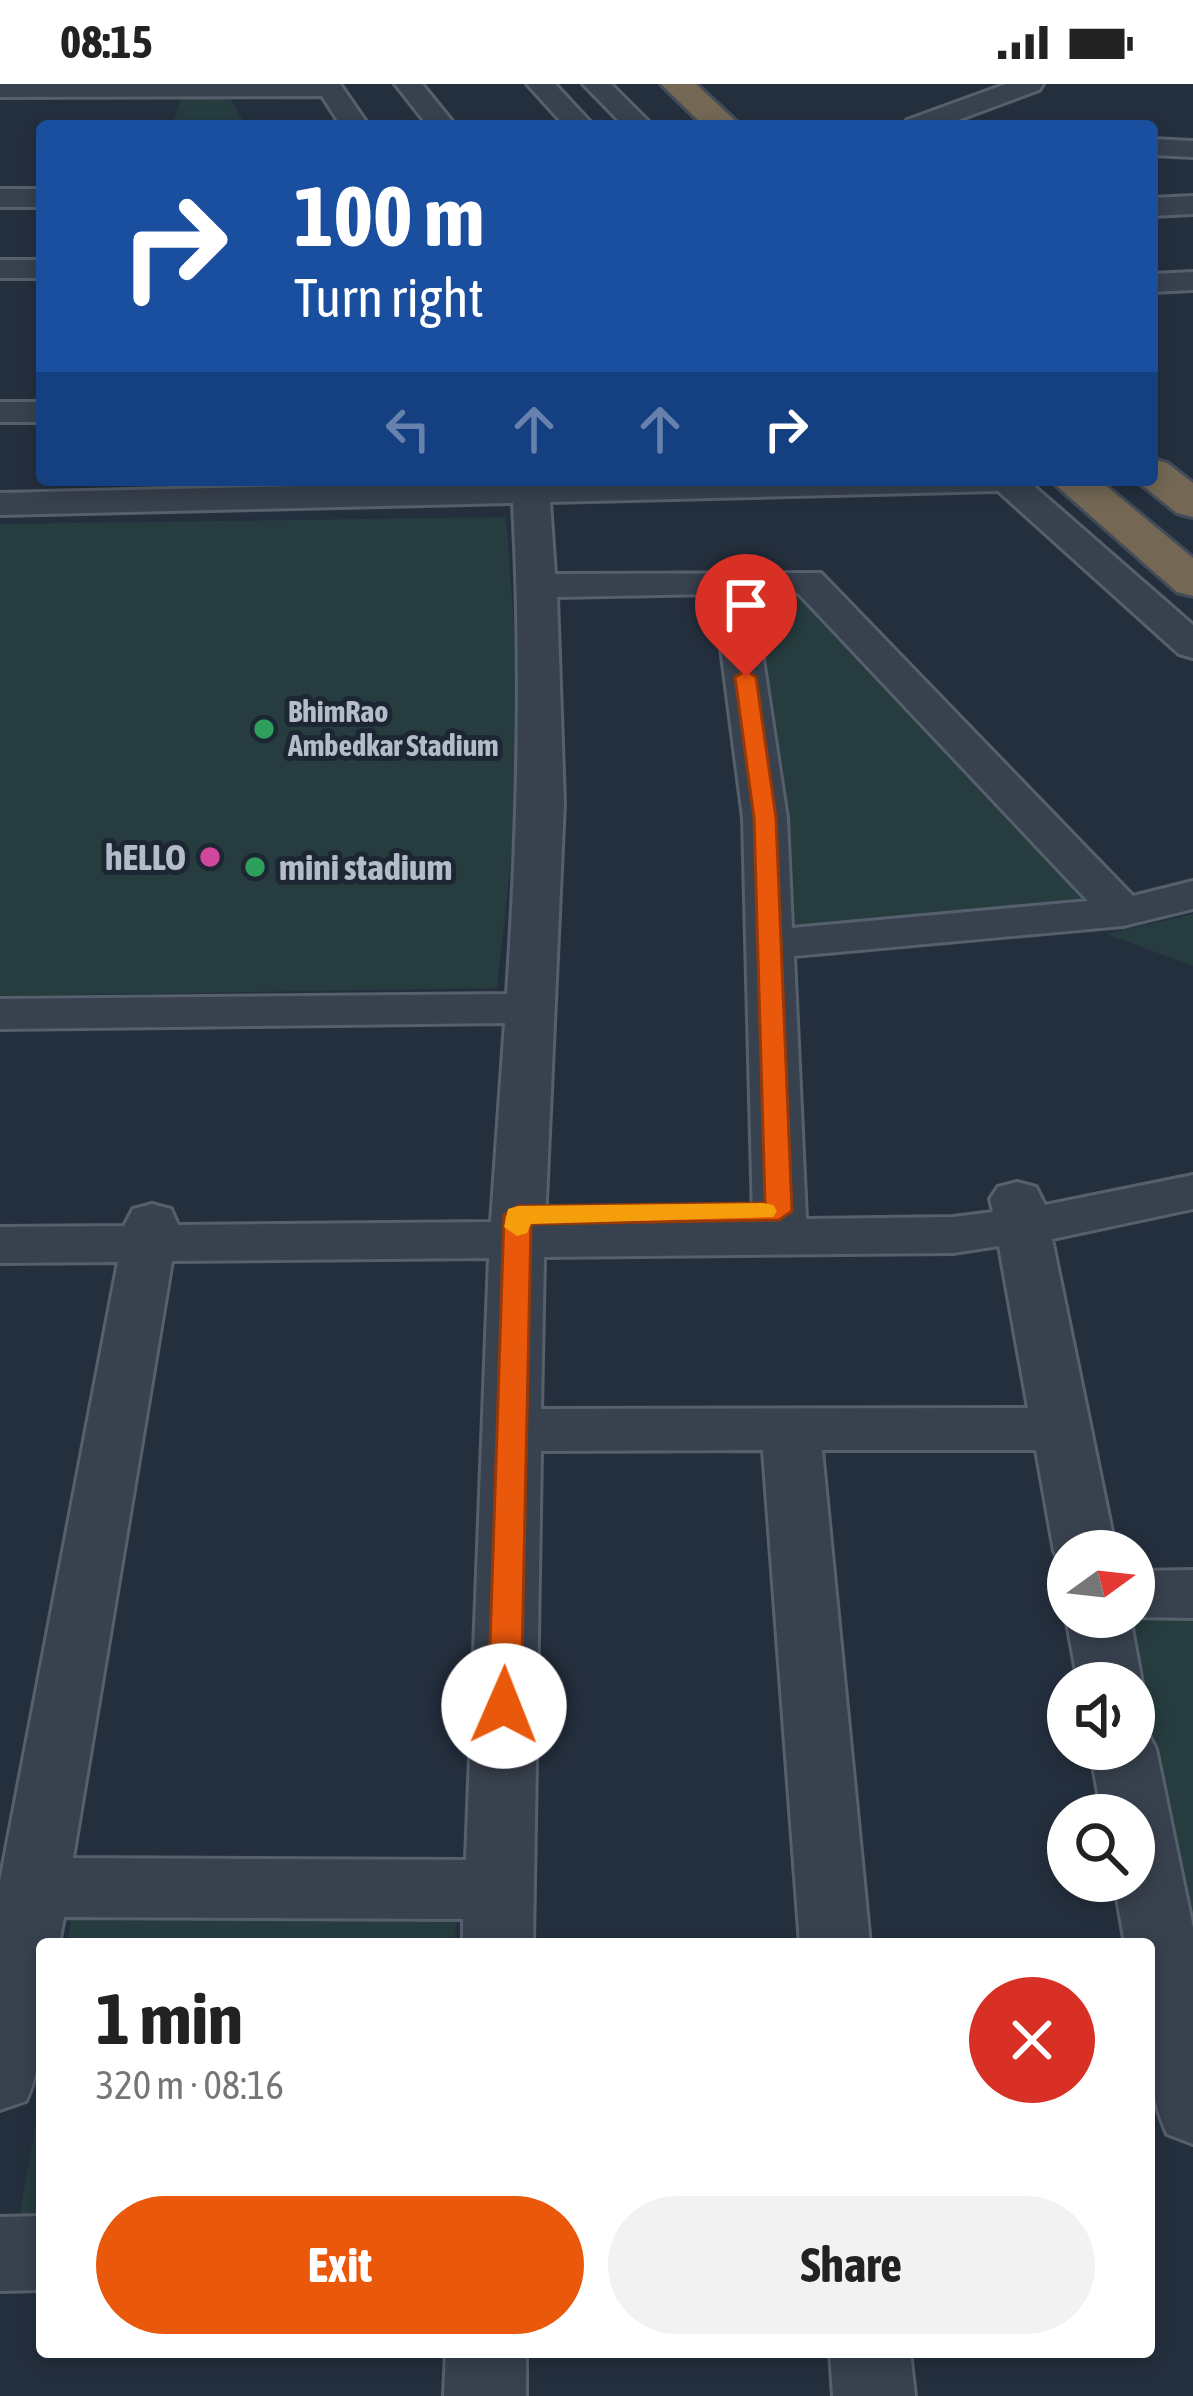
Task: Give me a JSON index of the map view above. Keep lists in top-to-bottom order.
{
  "places": ["BhimRao Ambedkar Stadium", "hELLO", "mini stadium"],
  "north": "right",
  "page": {
    "status": "08:15",
    "turn": ["100 m", "Turn right"],
    "heading": ["1 min", "320 m · 08:16"],
    "buttons": ["Exit", "Share"]
  }
}
